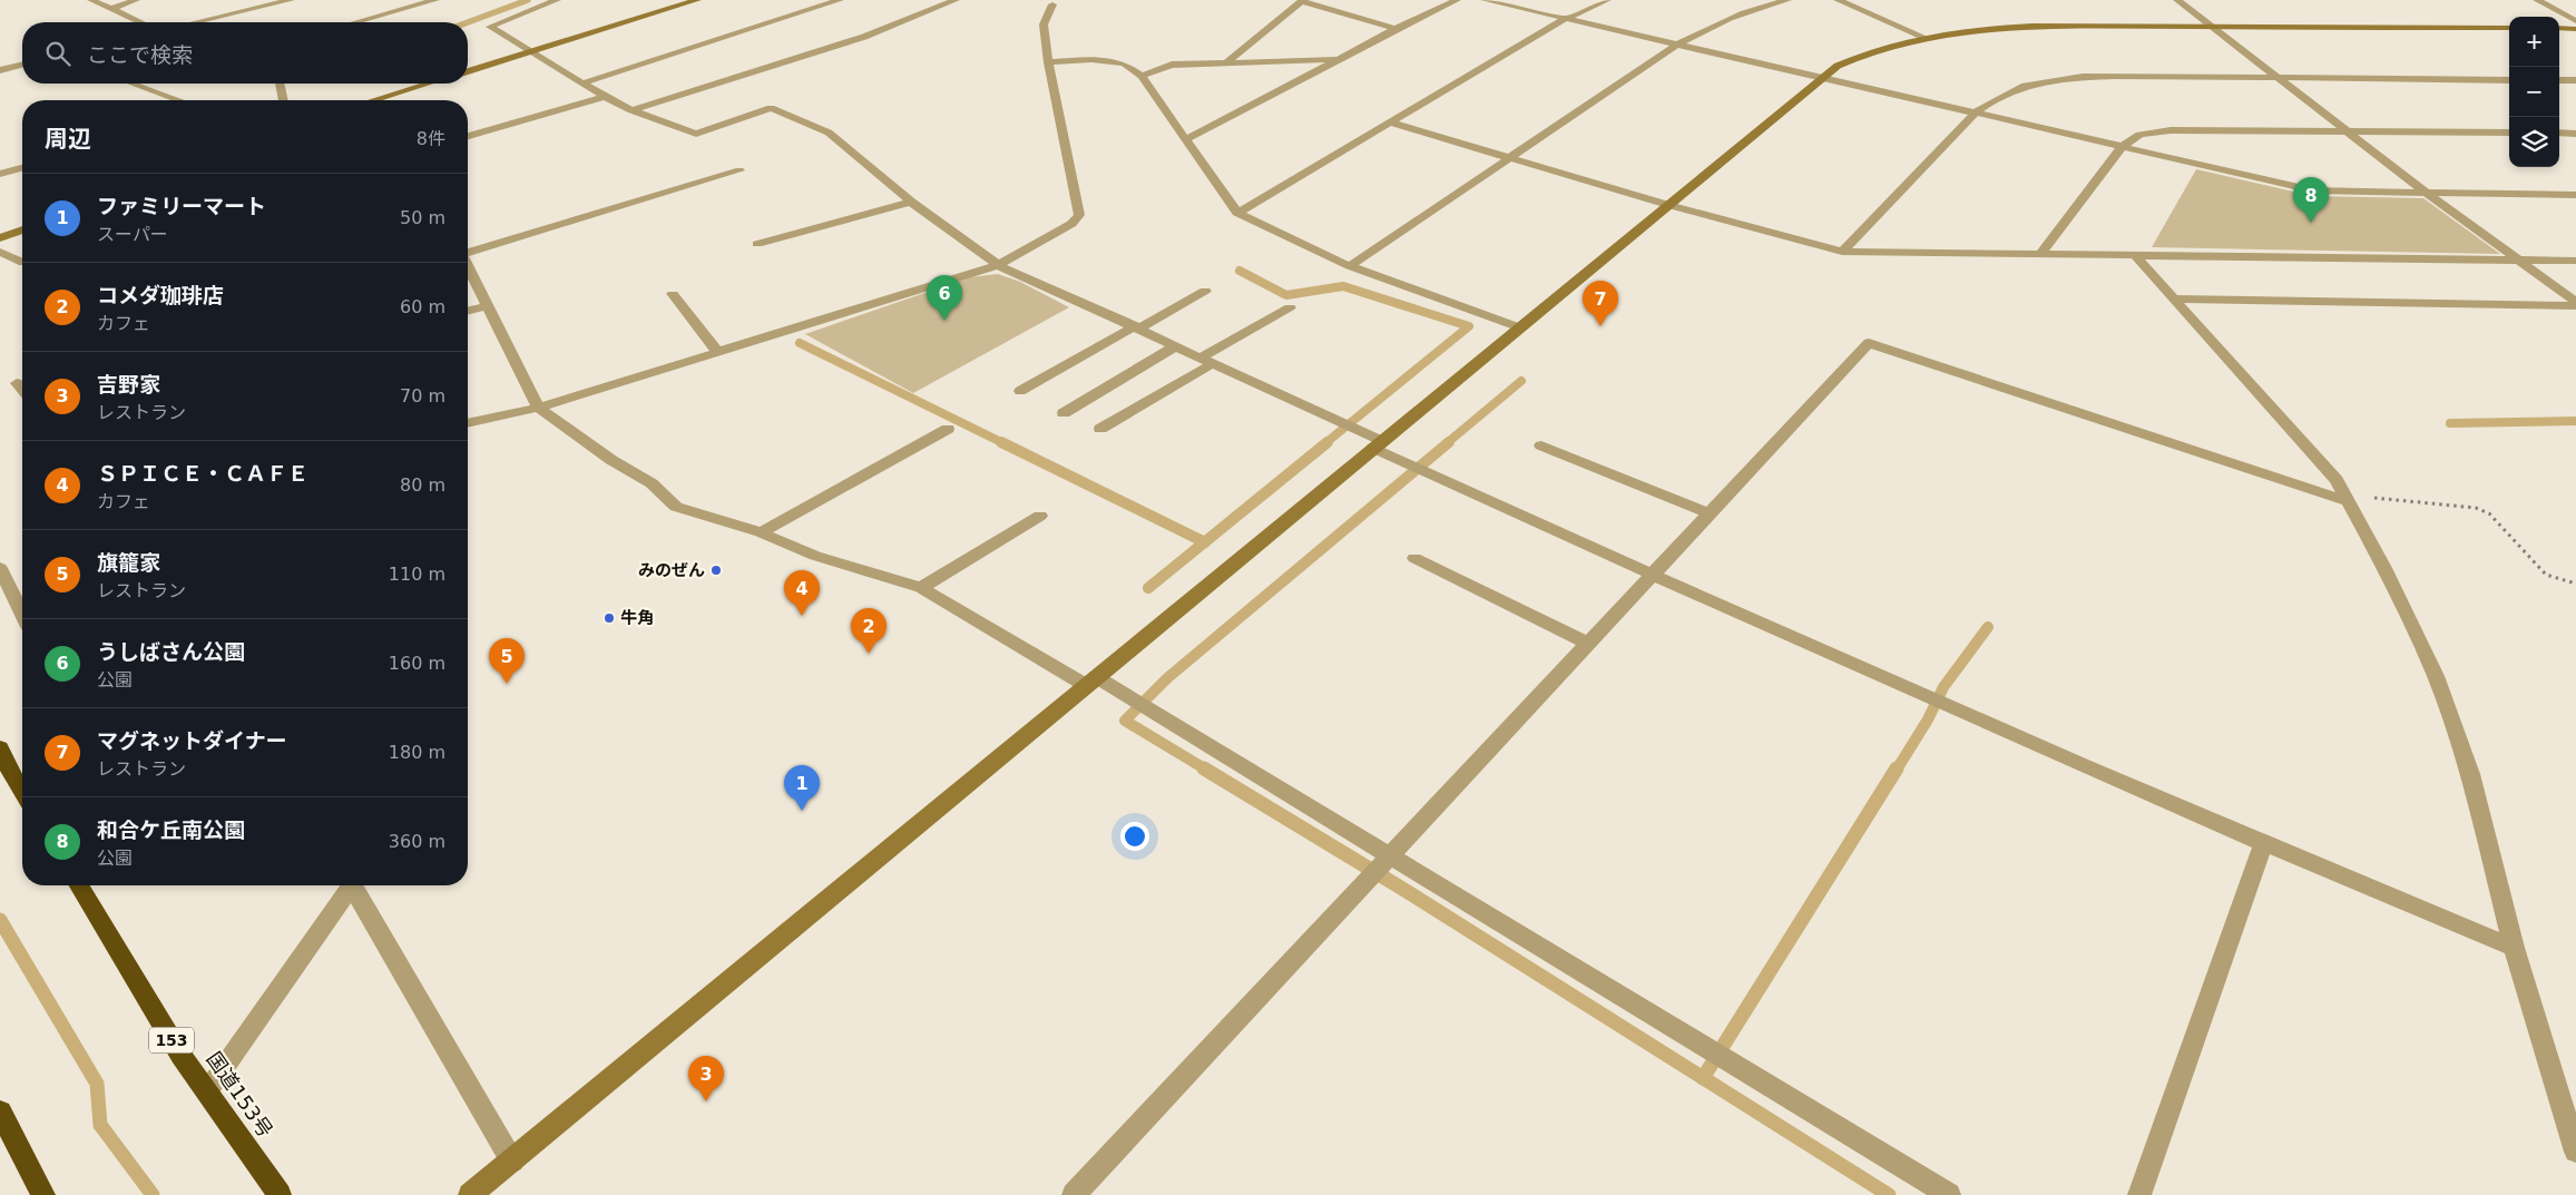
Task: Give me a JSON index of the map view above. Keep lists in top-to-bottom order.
{
  "streets": {
    "highway": ["153", "国道153号"]
  },
  "places": ["みのぜん", "牛角"],
  "page": {
    "map_buttons": ["+", "−"],
    "search": "ここで検索",
    "heading": ["周辺", "8件"],
    "list": [
      {
        "mark": "1",
        "name": "ファミリーマート",
        "note": "スーパー",
        "value": "50 m"
      },
      {
        "mark": "2",
        "name": "コメダ珈琲店",
        "note": "カフェ",
        "value": "60 m"
      },
      {
        "mark": "3",
        "name": "吉野家",
        "note": "レストラン",
        "value": "70 m"
      },
      {
        "mark": "4",
        "name": "ＳＰＩＣＥ・ＣＡＦＥ",
        "note": "カフェ",
        "value": "80 m"
      },
      {
        "mark": "5",
        "name": "旗籠家",
        "note": "レストラン",
        "value": "110 m"
      },
      {
        "mark": "6",
        "name": "うしばさん公園",
        "note": "公園",
        "value": "160 m"
      },
      {
        "mark": "7",
        "name": "マグネットダイナー",
        "note": "レストラン",
        "value": "180 m"
      },
      {
        "mark": "8",
        "name": "和合ケ丘南公園",
        "note": "公園",
        "value": "360 m"
      }
    ],
    "pins": [
      "8",
      "6",
      "7",
      "4",
      "2",
      "5",
      "1",
      "3"
    ]
  }
}
